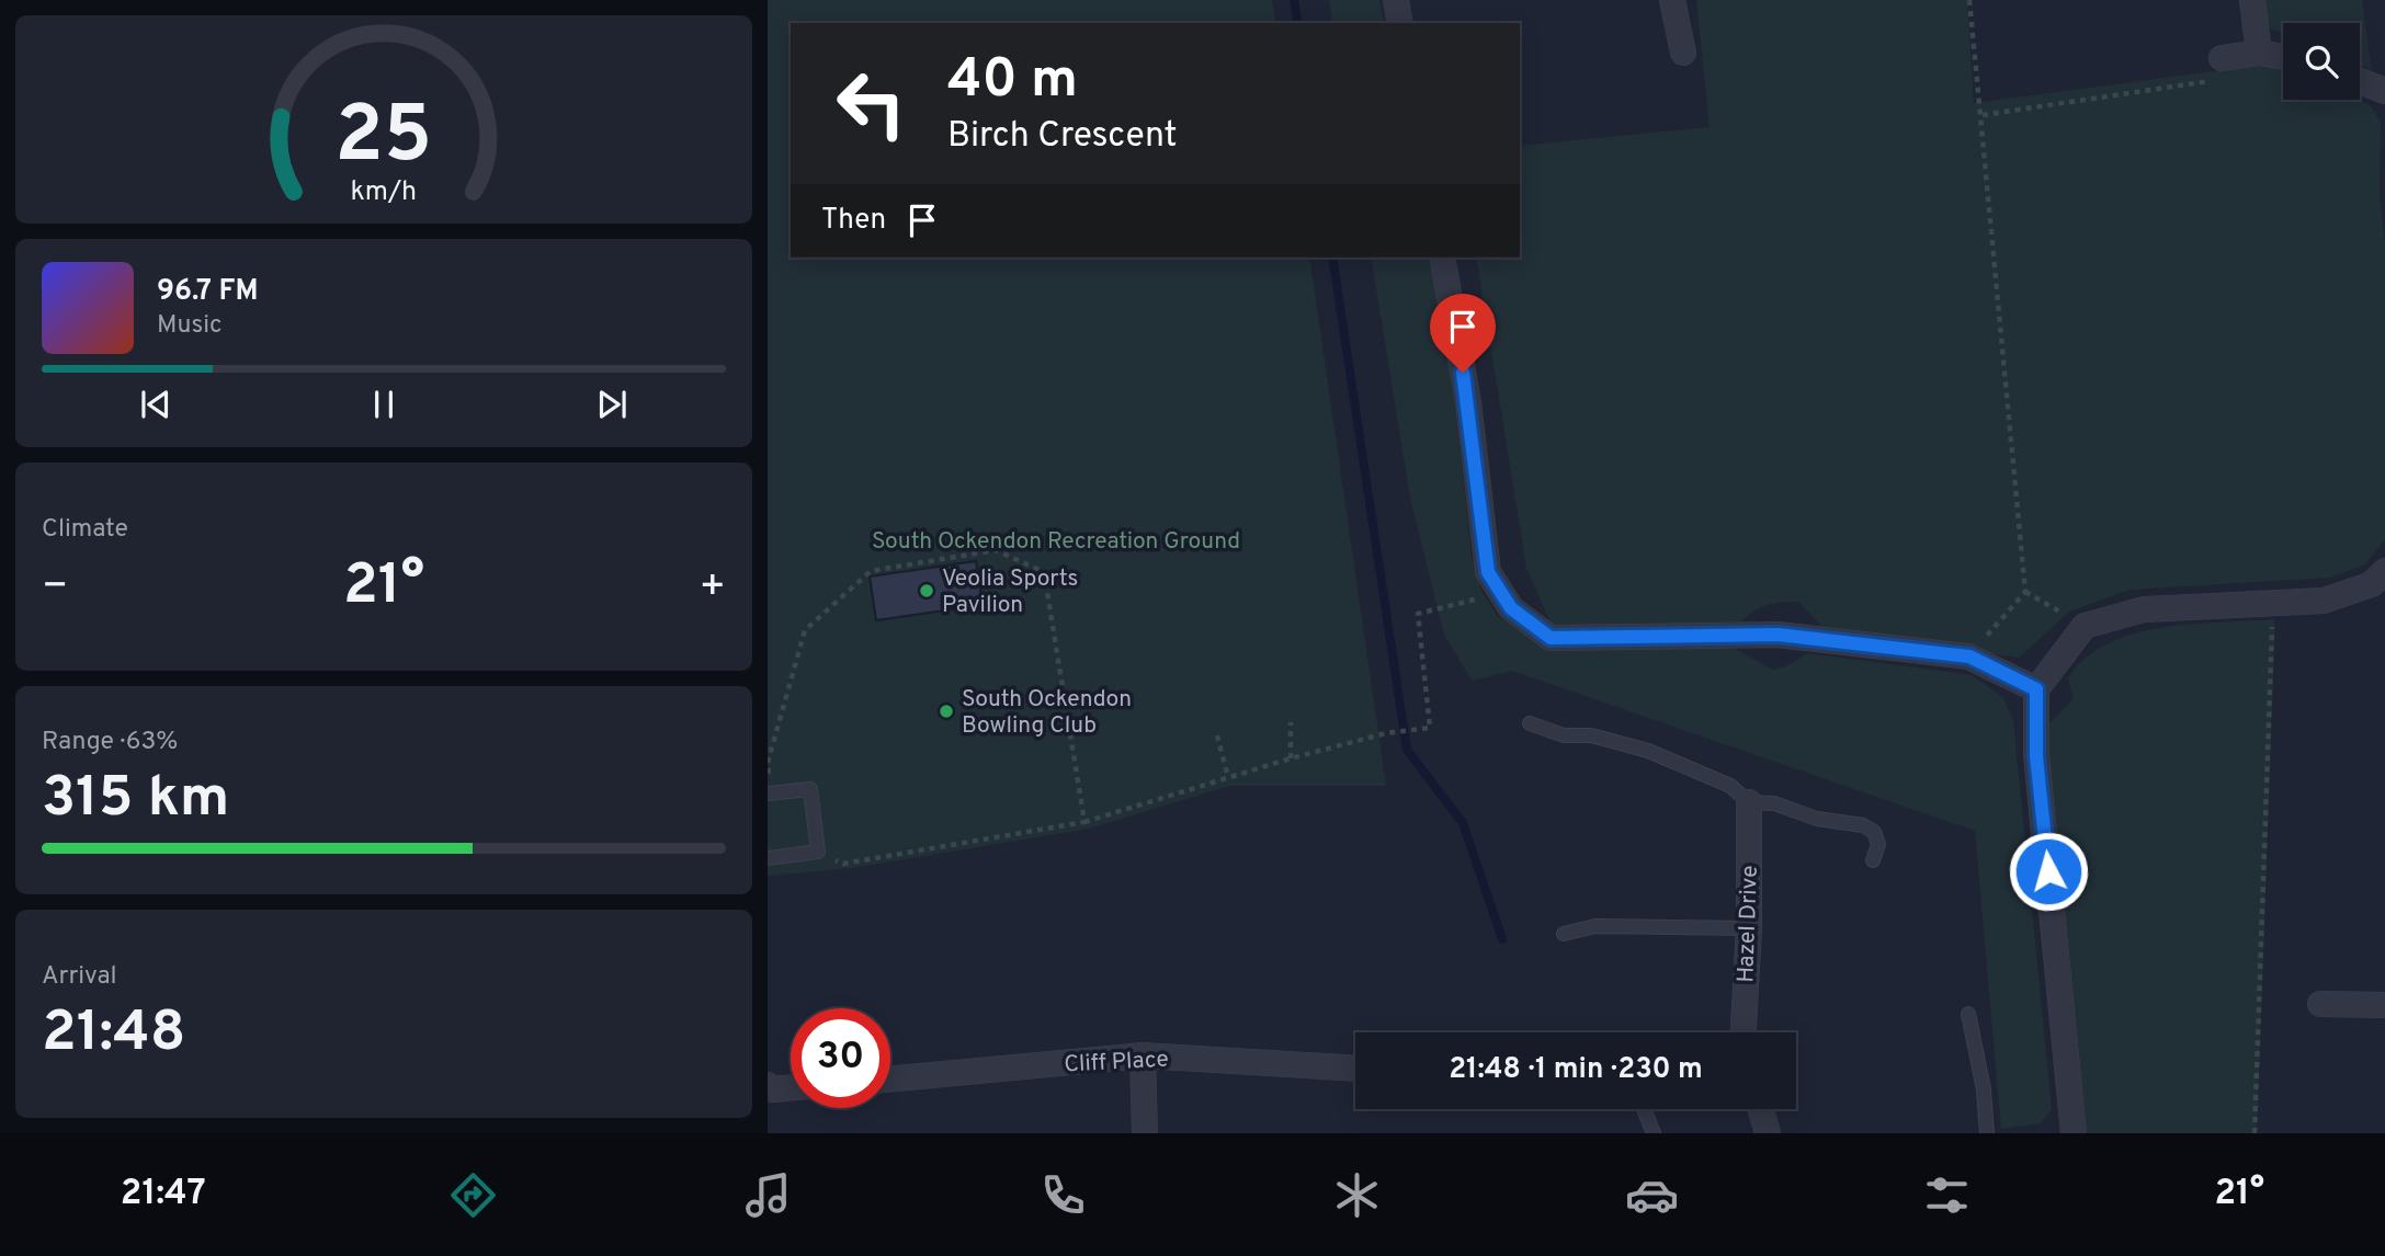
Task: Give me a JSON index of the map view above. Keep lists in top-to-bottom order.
{
  "streets": {
    "street": ["Hazel Drive", "Cliff Place"]
  },
  "parks": ["South Ockendon Recreation Ground"],
  "places": ["Veolia Sports Pavilion", "South Ockendon Bowling Club"],
  "page": {
    "turn": ["40 m", "Birch Crescent"],
    "then": "Then",
    "song": ["96.7 FM", "Music"],
    "tile": [
      "Climate",
      ["Range · 63%", "315 km"],
      ["Arrival", "21:48"]
    ],
    "heat": ["−", "21°", "+"],
    "limit": "30",
    "trip": "21:48 · 1 min · 230 m",
    "tabs": ["21:47", "21°"],
    "gauge": ["25", "km/h"]
  }
}
